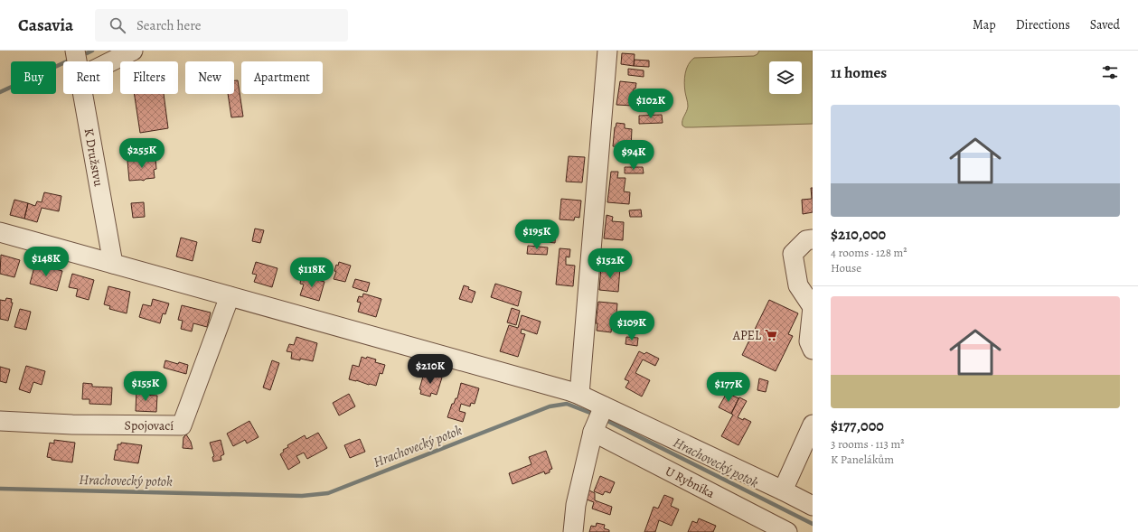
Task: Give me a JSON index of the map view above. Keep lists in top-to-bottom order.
{
  "streets": {
    "street": ["K Družstvu", "Spojovací", "U Rybníka"]
  },
  "water": ["Hrachovecký potok"],
  "places": {
    "supermarket": ["APEL"]
  },
  "page": {
    "header": "Casavia",
    "search": "Search here",
    "nav": ["Map", "Directions", "Saved"],
    "heading": "11 homes",
    "chip": [
      "Buy",
      "Rent",
      "Filters",
      "New",
      "Apartment"
    ],
    "price": [
      "$102K",
      "$255K",
      "$94K",
      "$195K",
      "$148K",
      "$152K",
      "$118K",
      "$109K",
      "$210K",
      "$155K",
      "$177K"
    ],
    "list": [
      {
        "name": "$210,000",
        "note": "4 rooms · 128 m² · House"
      },
      {
        "name": "$177,000",
        "note": "3 rooms · 113 m² · K Panelákům"
      }
    ]
  }
}
